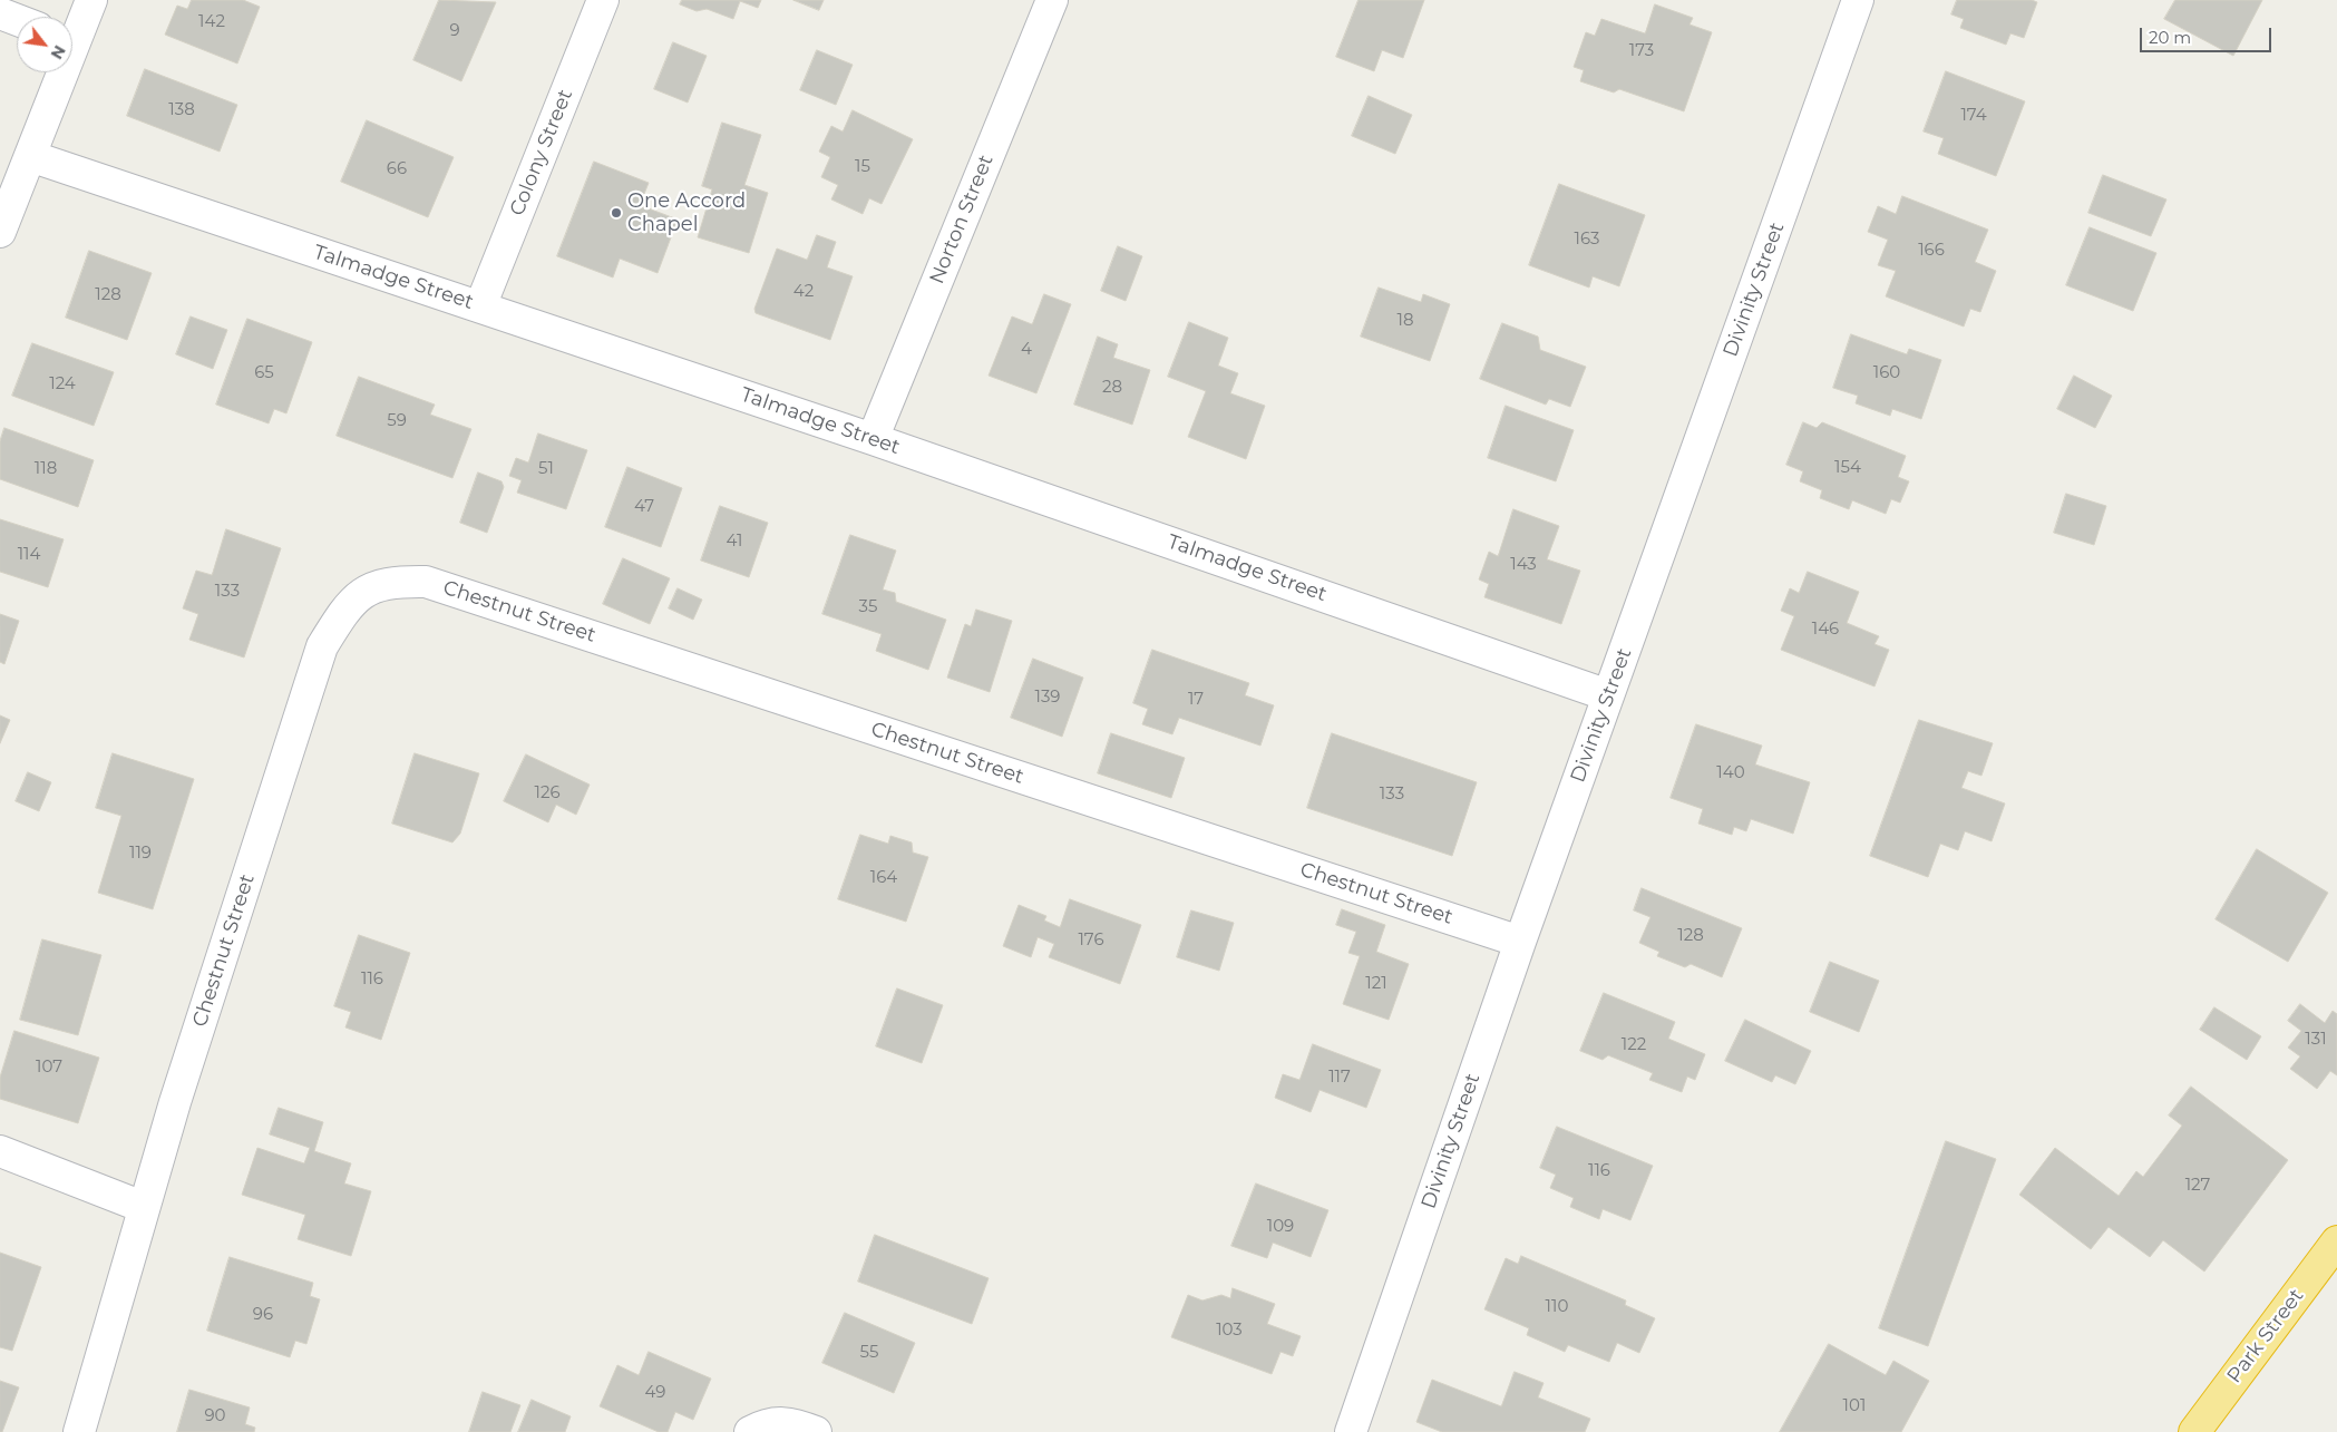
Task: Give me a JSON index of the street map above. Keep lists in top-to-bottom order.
{
  "streets": {
    "highway": ["Park Street"],
    "street": [
      "Colony Street",
      "Norton Street",
      "Talmadge Street",
      "Divinity Street",
      "Chestnut Street"
    ]
  },
  "crossings": [
    ["Colony Street", "Talmadge Street"],
    ["Norton Street", "Talmadge Street"],
    ["Talmadge Street", "Divinity Street"],
    ["Divinity Street", "Chestnut Street"]
  ],
  "places": ["One Accord Chapel"],
  "house_numbers": [
    "142",
    "9",
    "173",
    "138",
    "174",
    "15",
    "66",
    "163",
    "166",
    "42",
    "128",
    "18",
    "4",
    "65",
    "160",
    "124",
    "28",
    "59",
    "154",
    "118",
    "51",
    "47",
    "41",
    "114",
    "143",
    "133",
    "35",
    "146",
    "139",
    "17",
    "140",
    "126",
    "133",
    "119",
    "164",
    "128",
    "176",
    "116",
    "121",
    "131",
    "122",
    "107",
    "117",
    "116",
    "127",
    "109",
    "110",
    "96",
    "103",
    "55",
    "49",
    "101",
    "90"
  ],
  "scale_bar": "20 m",
  "north": "bottom right"
}
